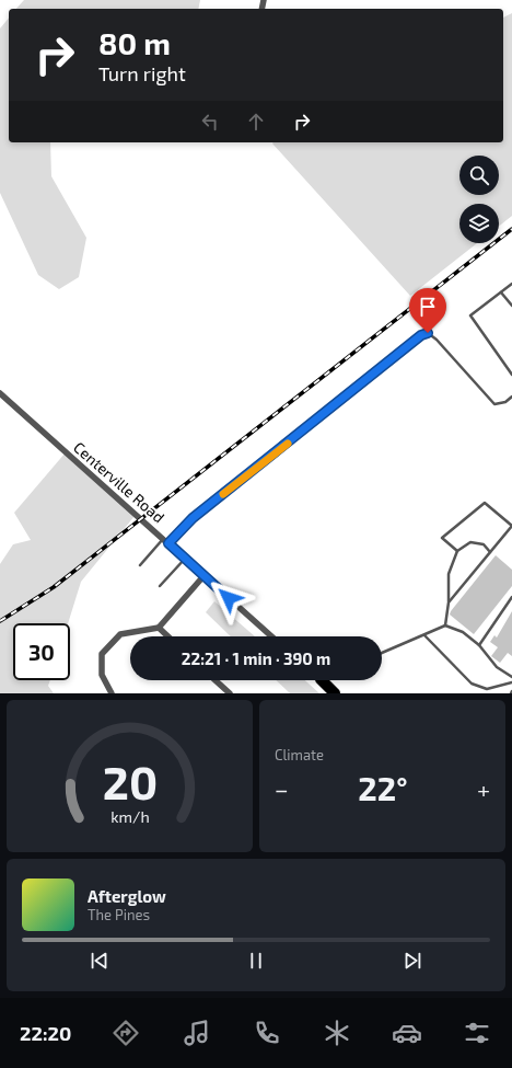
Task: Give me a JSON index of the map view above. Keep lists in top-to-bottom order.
{
  "streets": {
    "street": ["Centerville Road"]
  },
  "page": {
    "turn": ["80 m", "Turn right"],
    "limit": "30",
    "trip": "22:21 · 1 min · 390 m",
    "tile": "Climate",
    "heat": ["−", "22°", "+"],
    "song": ["Afterglow", "The Pines"],
    "tabs": "22:20",
    "gauge": ["20", "km/h"]
  }
}
